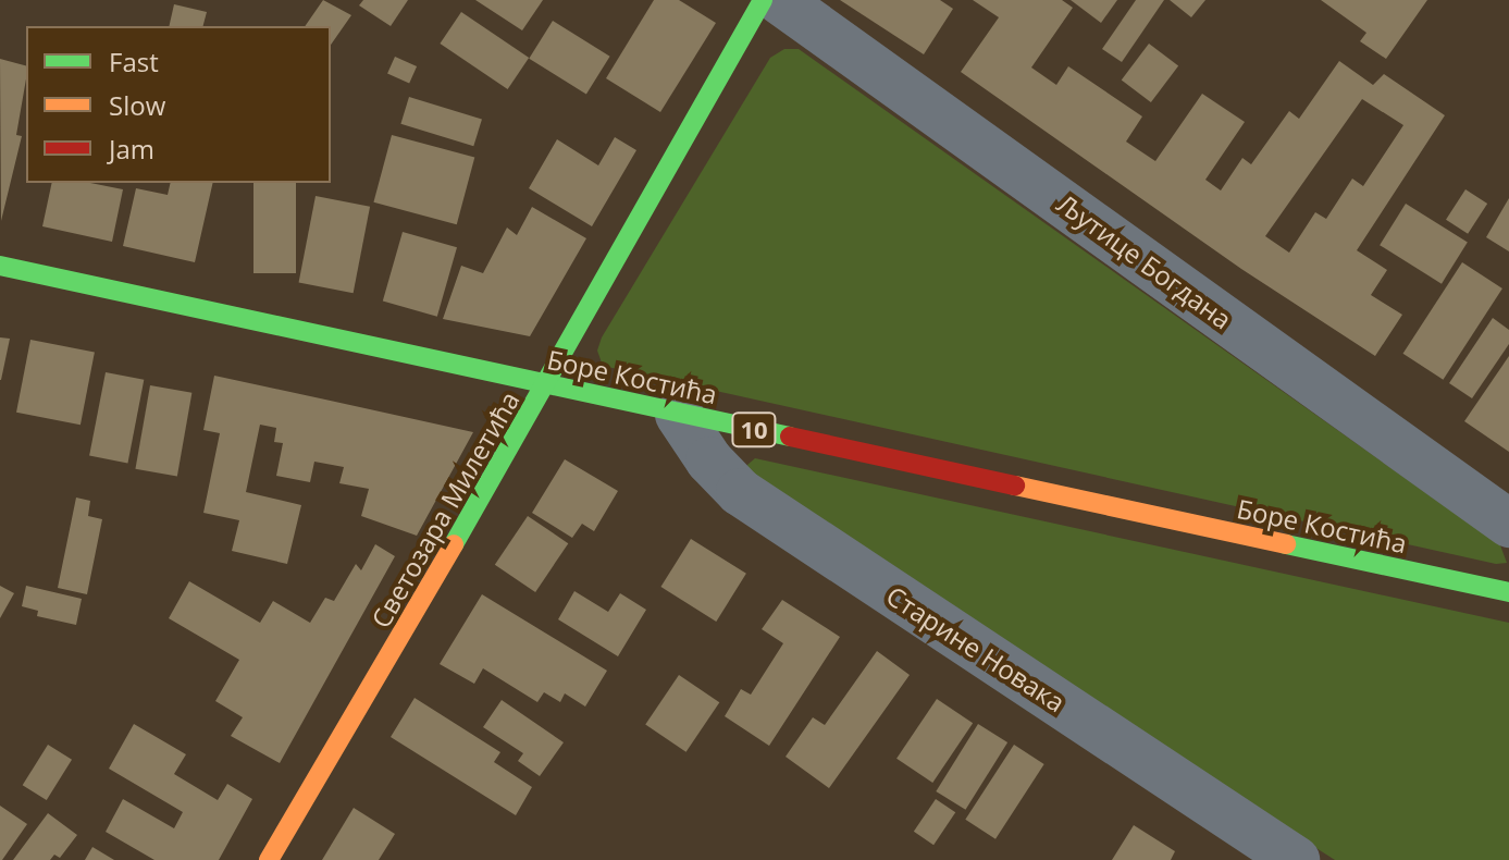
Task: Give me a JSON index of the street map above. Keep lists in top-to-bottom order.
{
  "streets": {
    "main road": ["Боре Костића", "10", "Светозара Милетића"],
    "street": ["Љутице Богдана", "Старине Новака"]
  },
  "crossings": [
    ["Боре Костића", "Светозара Милетића"],
    ["Боре Костића", "Старине Новака"]
  ],
  "legend": ["Fast", "Slow", "Jam"]
}
